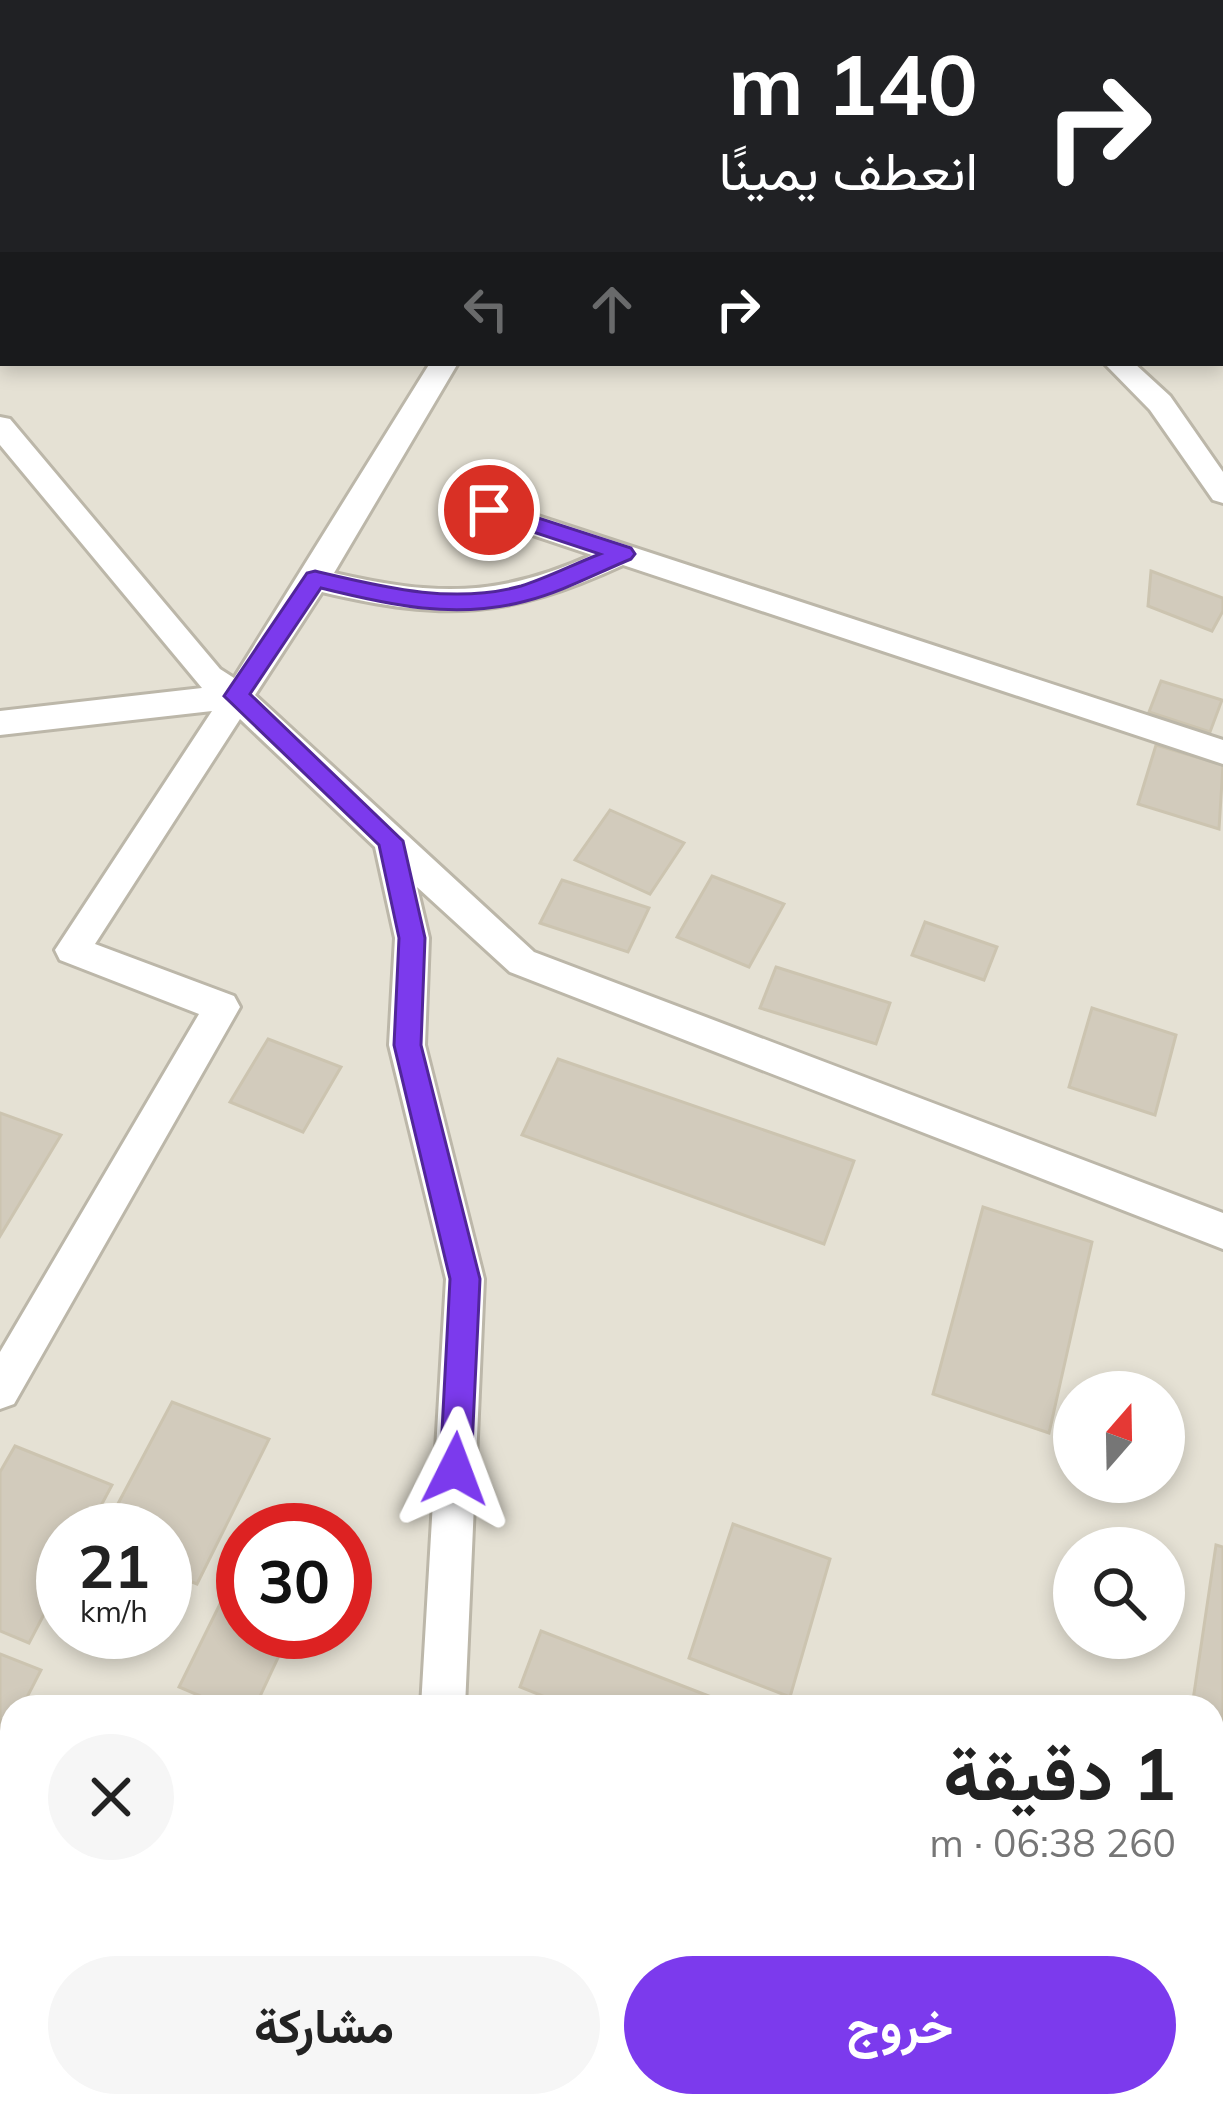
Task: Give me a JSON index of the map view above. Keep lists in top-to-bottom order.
{
  "north": "top",
  "page": {
    "turn": ["140 m", "انعطف يمينًا"],
    "speed": "21 km/h",
    "limit": "30",
    "heading": ["1 دقيقة", "260 m · 06:38"],
    "buttons": ["خروج", "مشاركة"]
  }
}
